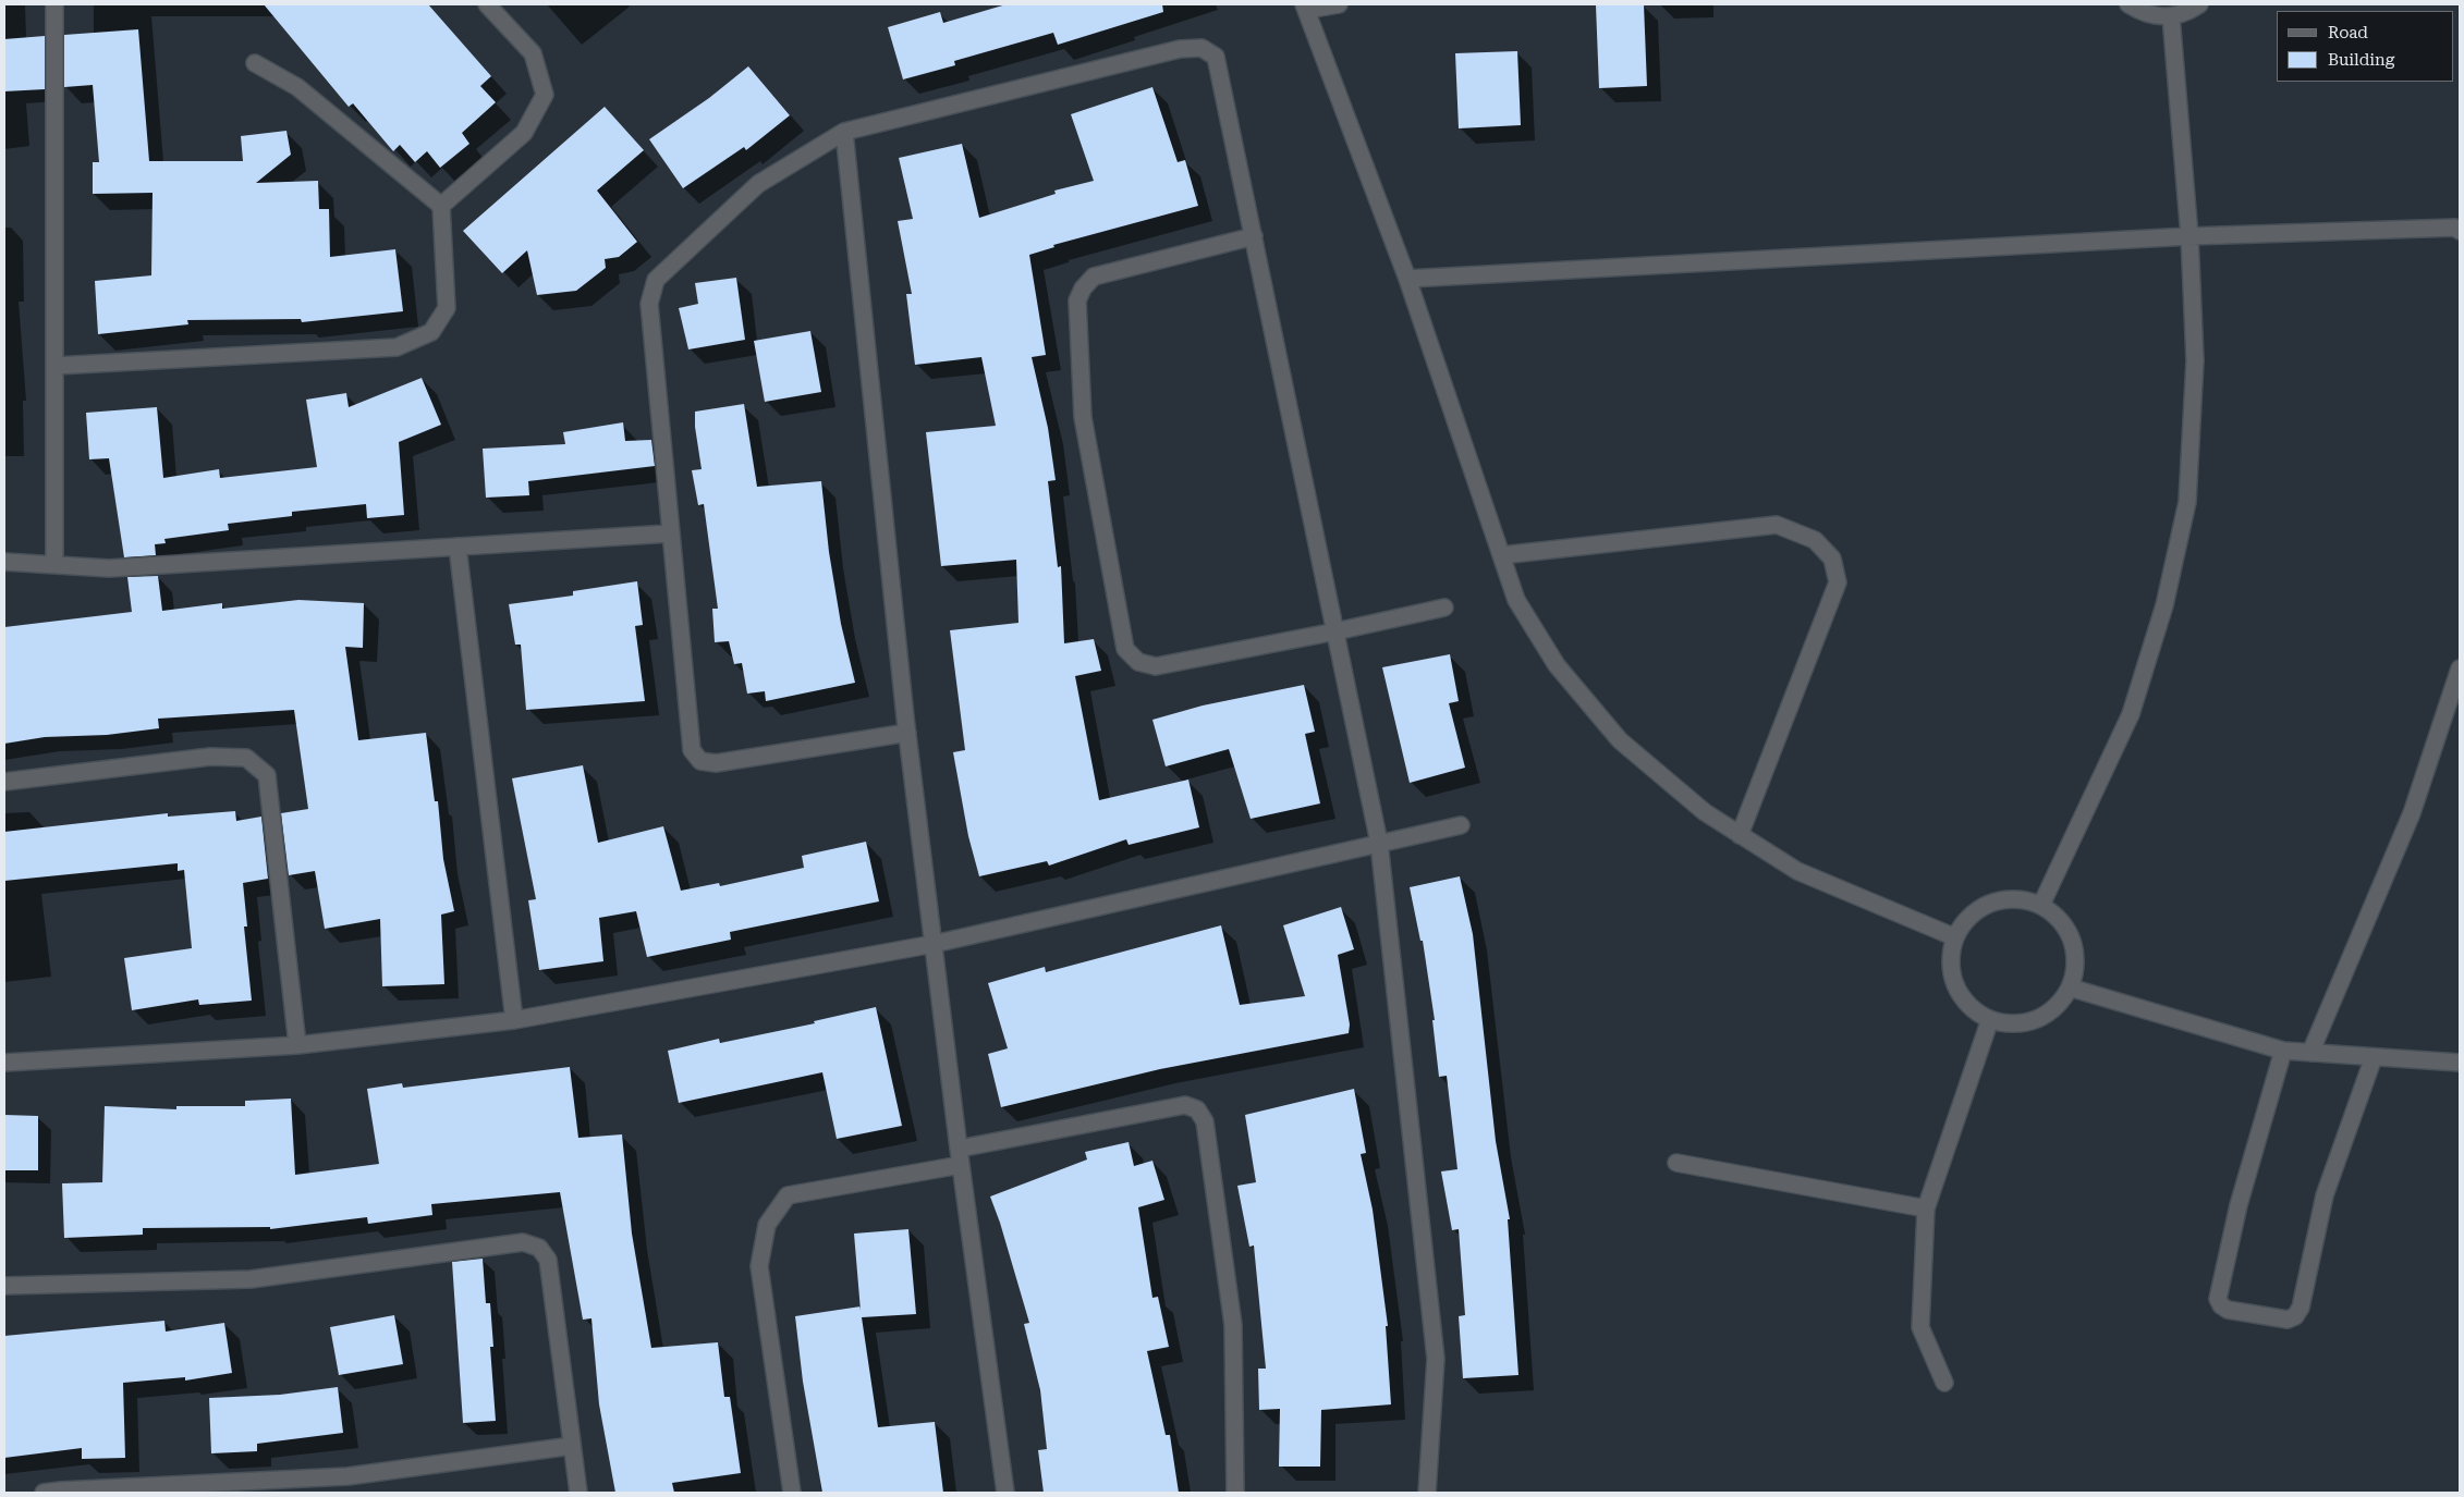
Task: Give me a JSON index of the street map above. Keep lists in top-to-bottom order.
{
  "legend": ["Road", "Building"]
}
